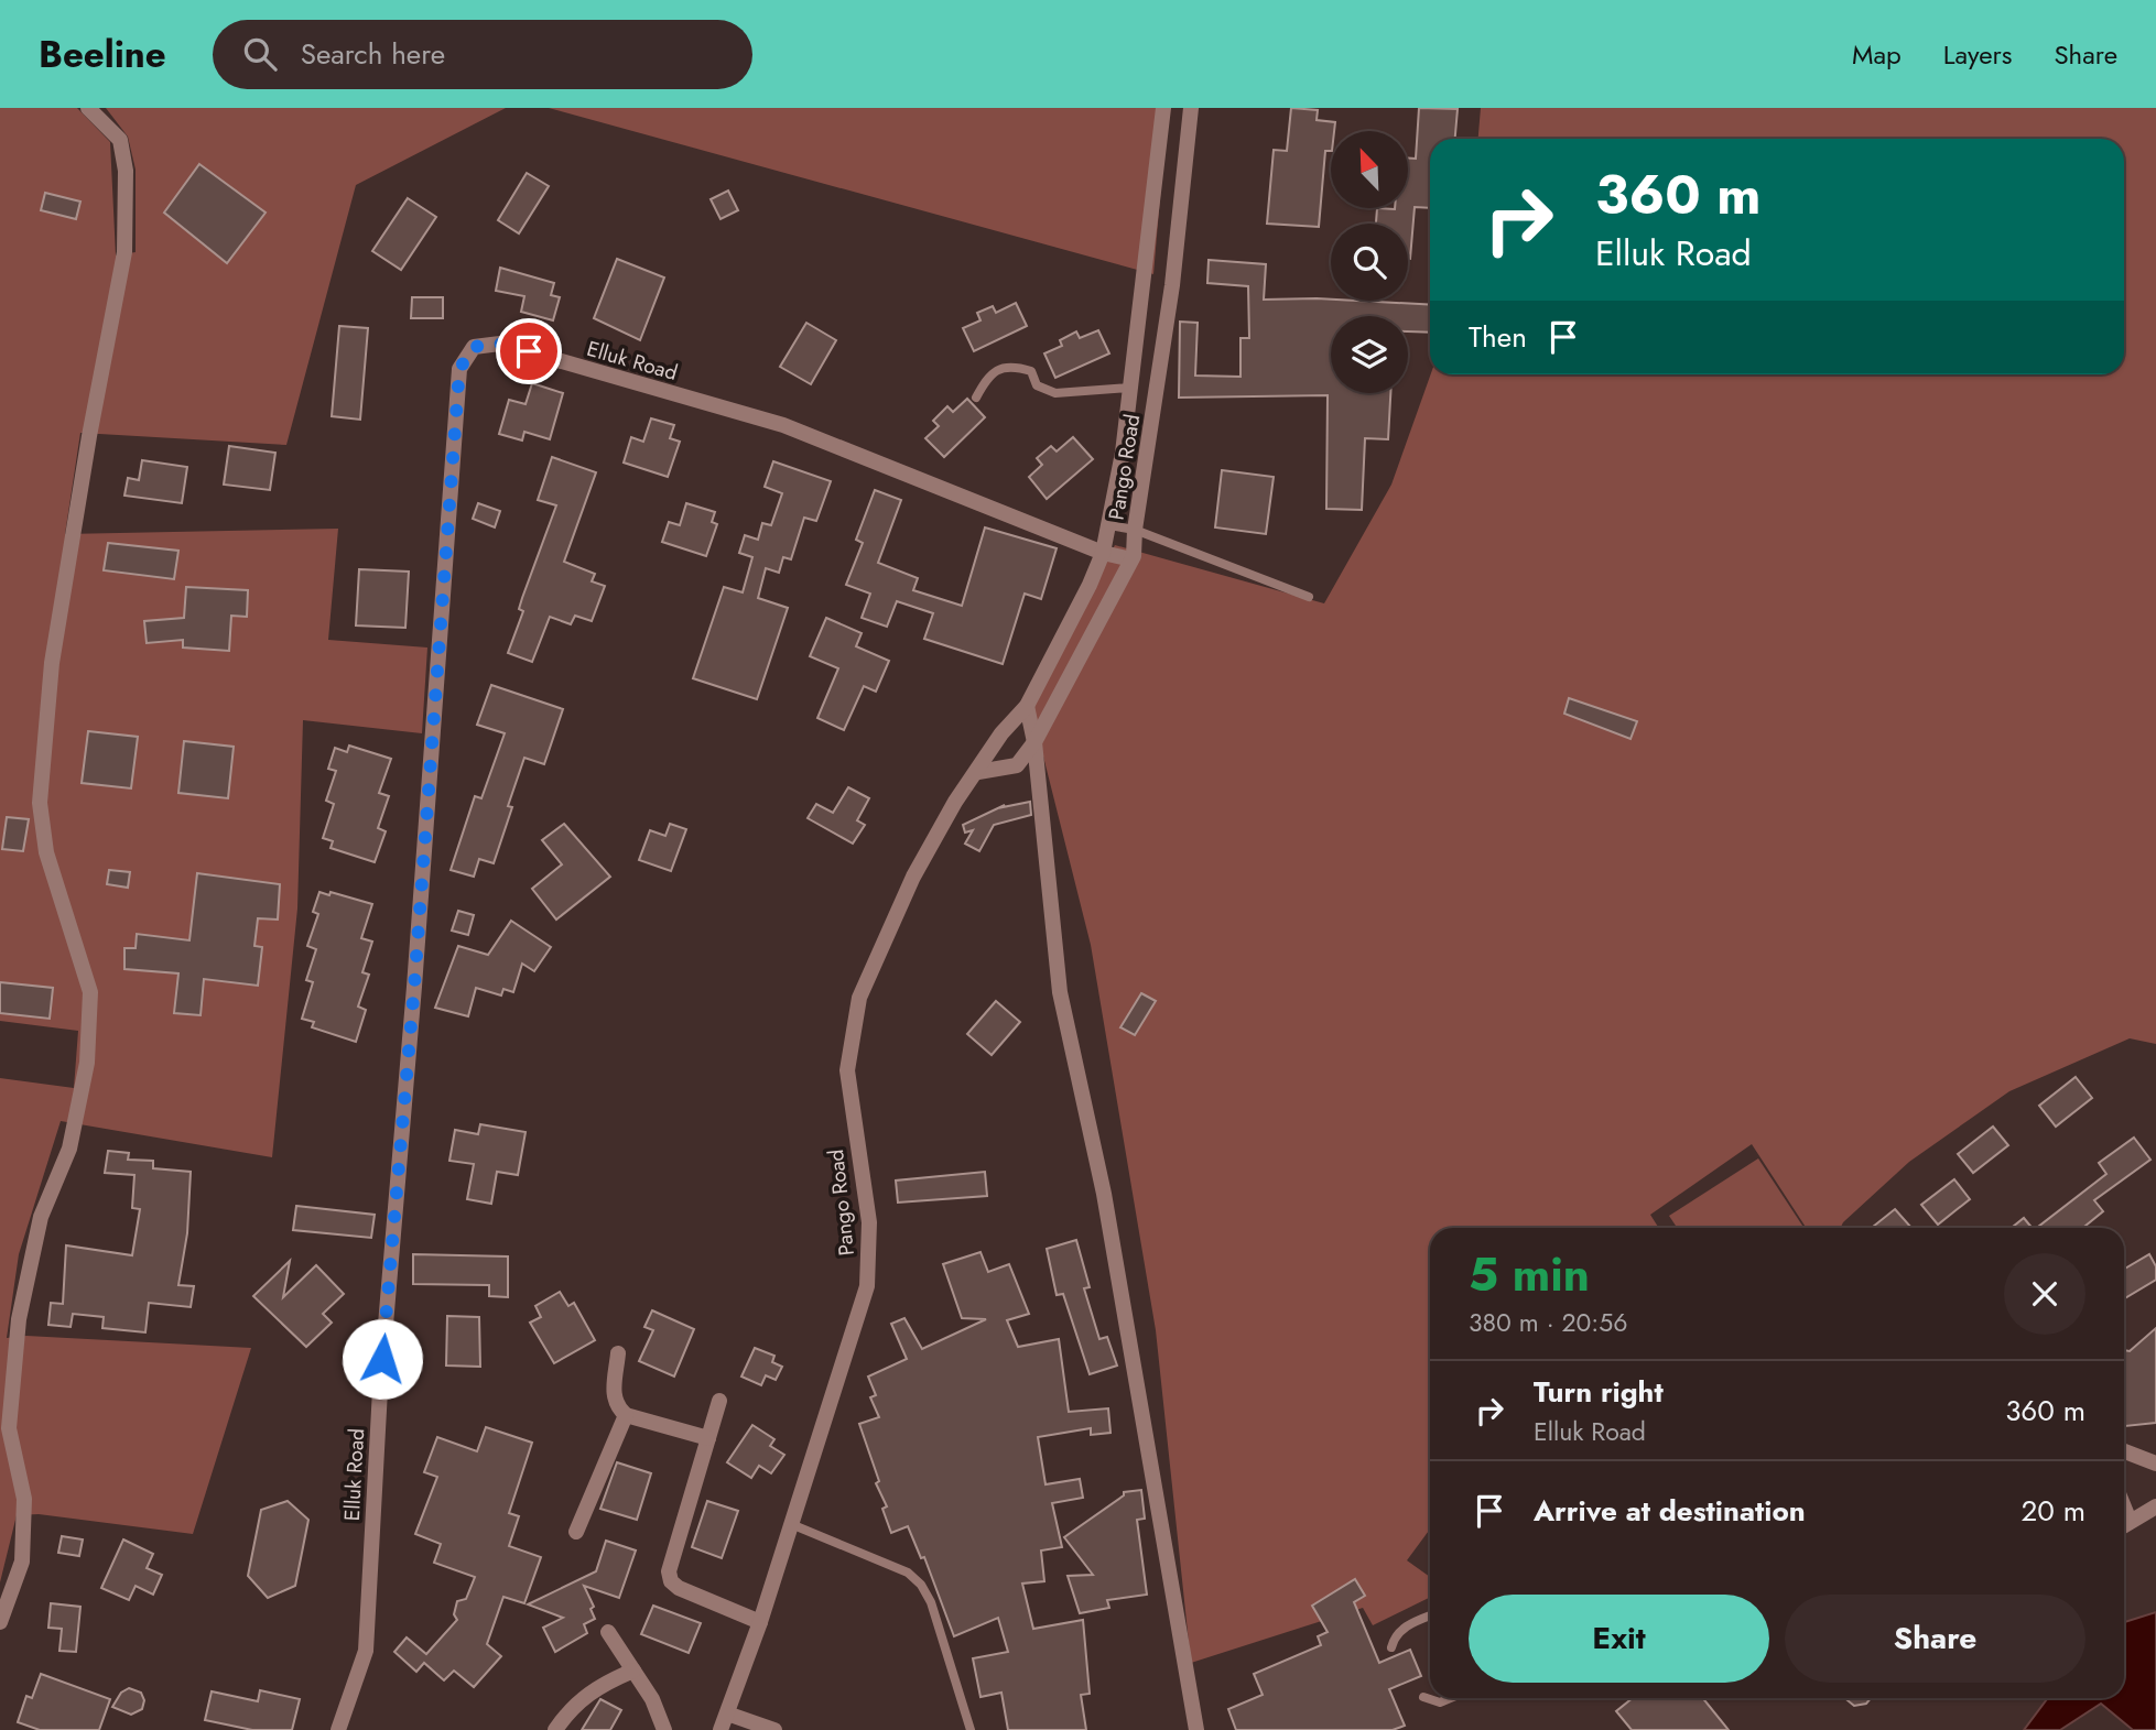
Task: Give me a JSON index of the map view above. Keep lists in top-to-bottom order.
{
  "streets": {
    "street": ["Elluk Road", "Pango Road"]
  },
  "crossings": [
    ["Elluk Road", "Pango Road"]
  ],
  "north": "top left",
  "page": {
    "header": "Beeline",
    "search": "Search here",
    "nav": ["Map", "Layers", "Share"],
    "turn": ["360 m", "Elluk Road"],
    "then": "Then",
    "heading": ["5 min", "380 m · 20:56"],
    "list": [
      {
        "name": "Turn right",
        "note": "Elluk Road",
        "value": "360 m"
      },
      {
        "name": "Arrive at destination",
        "value": "20 m"
      }
    ],
    "buttons": ["Exit", "Share"]
  }
}
